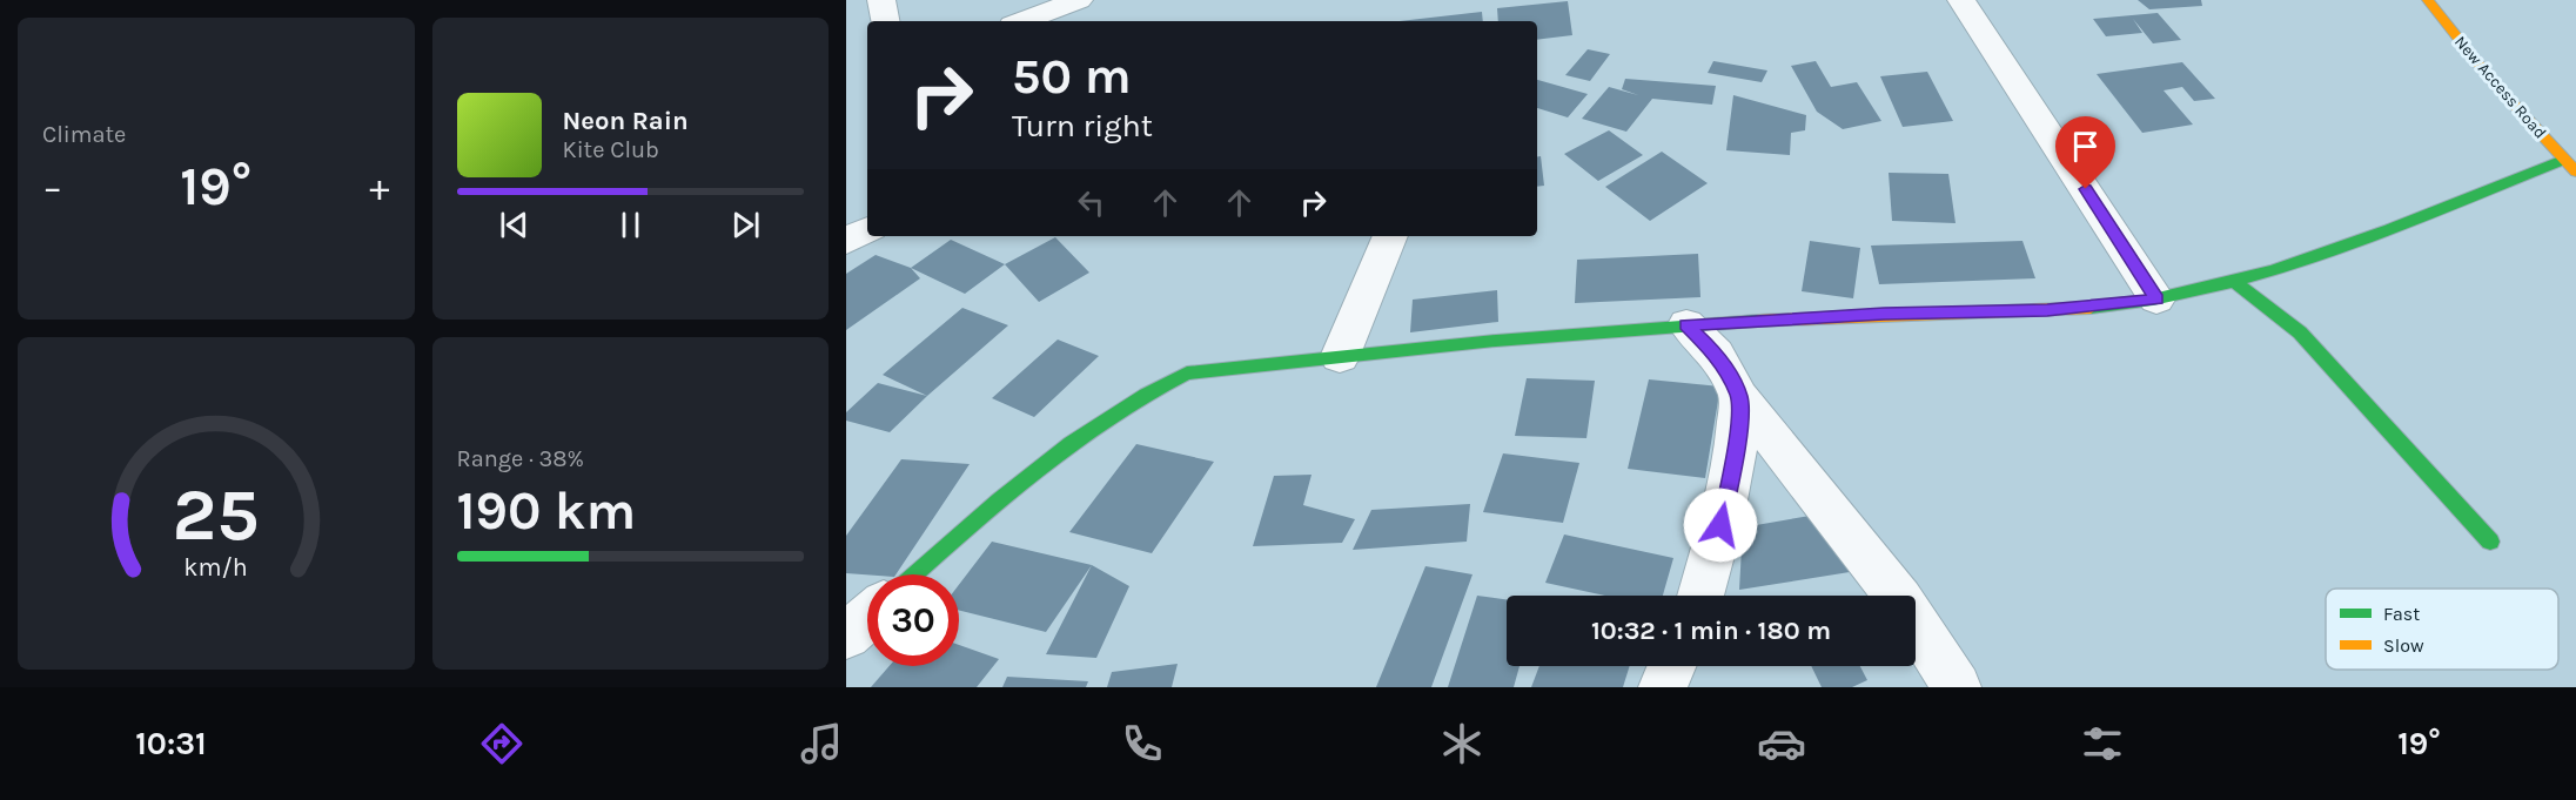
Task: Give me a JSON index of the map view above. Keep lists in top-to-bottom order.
{
  "streets": {
    "street": ["New Access Road"]
  },
  "legend": ["Fast", "Slow"],
  "page": {
    "tile": [
      "Climate",
      ["Range · 38%", "190 km"]
    ],
    "turn": ["50 m", "Turn right"],
    "song": ["Neon Rain", "Kite Club"],
    "heat": ["−", "19°", "+"],
    "limit": "30",
    "trip": "10:32 · 1 min · 180 m",
    "tabs": ["10:31", "19°"],
    "gauge": ["25", "km/h"]
  }
}
